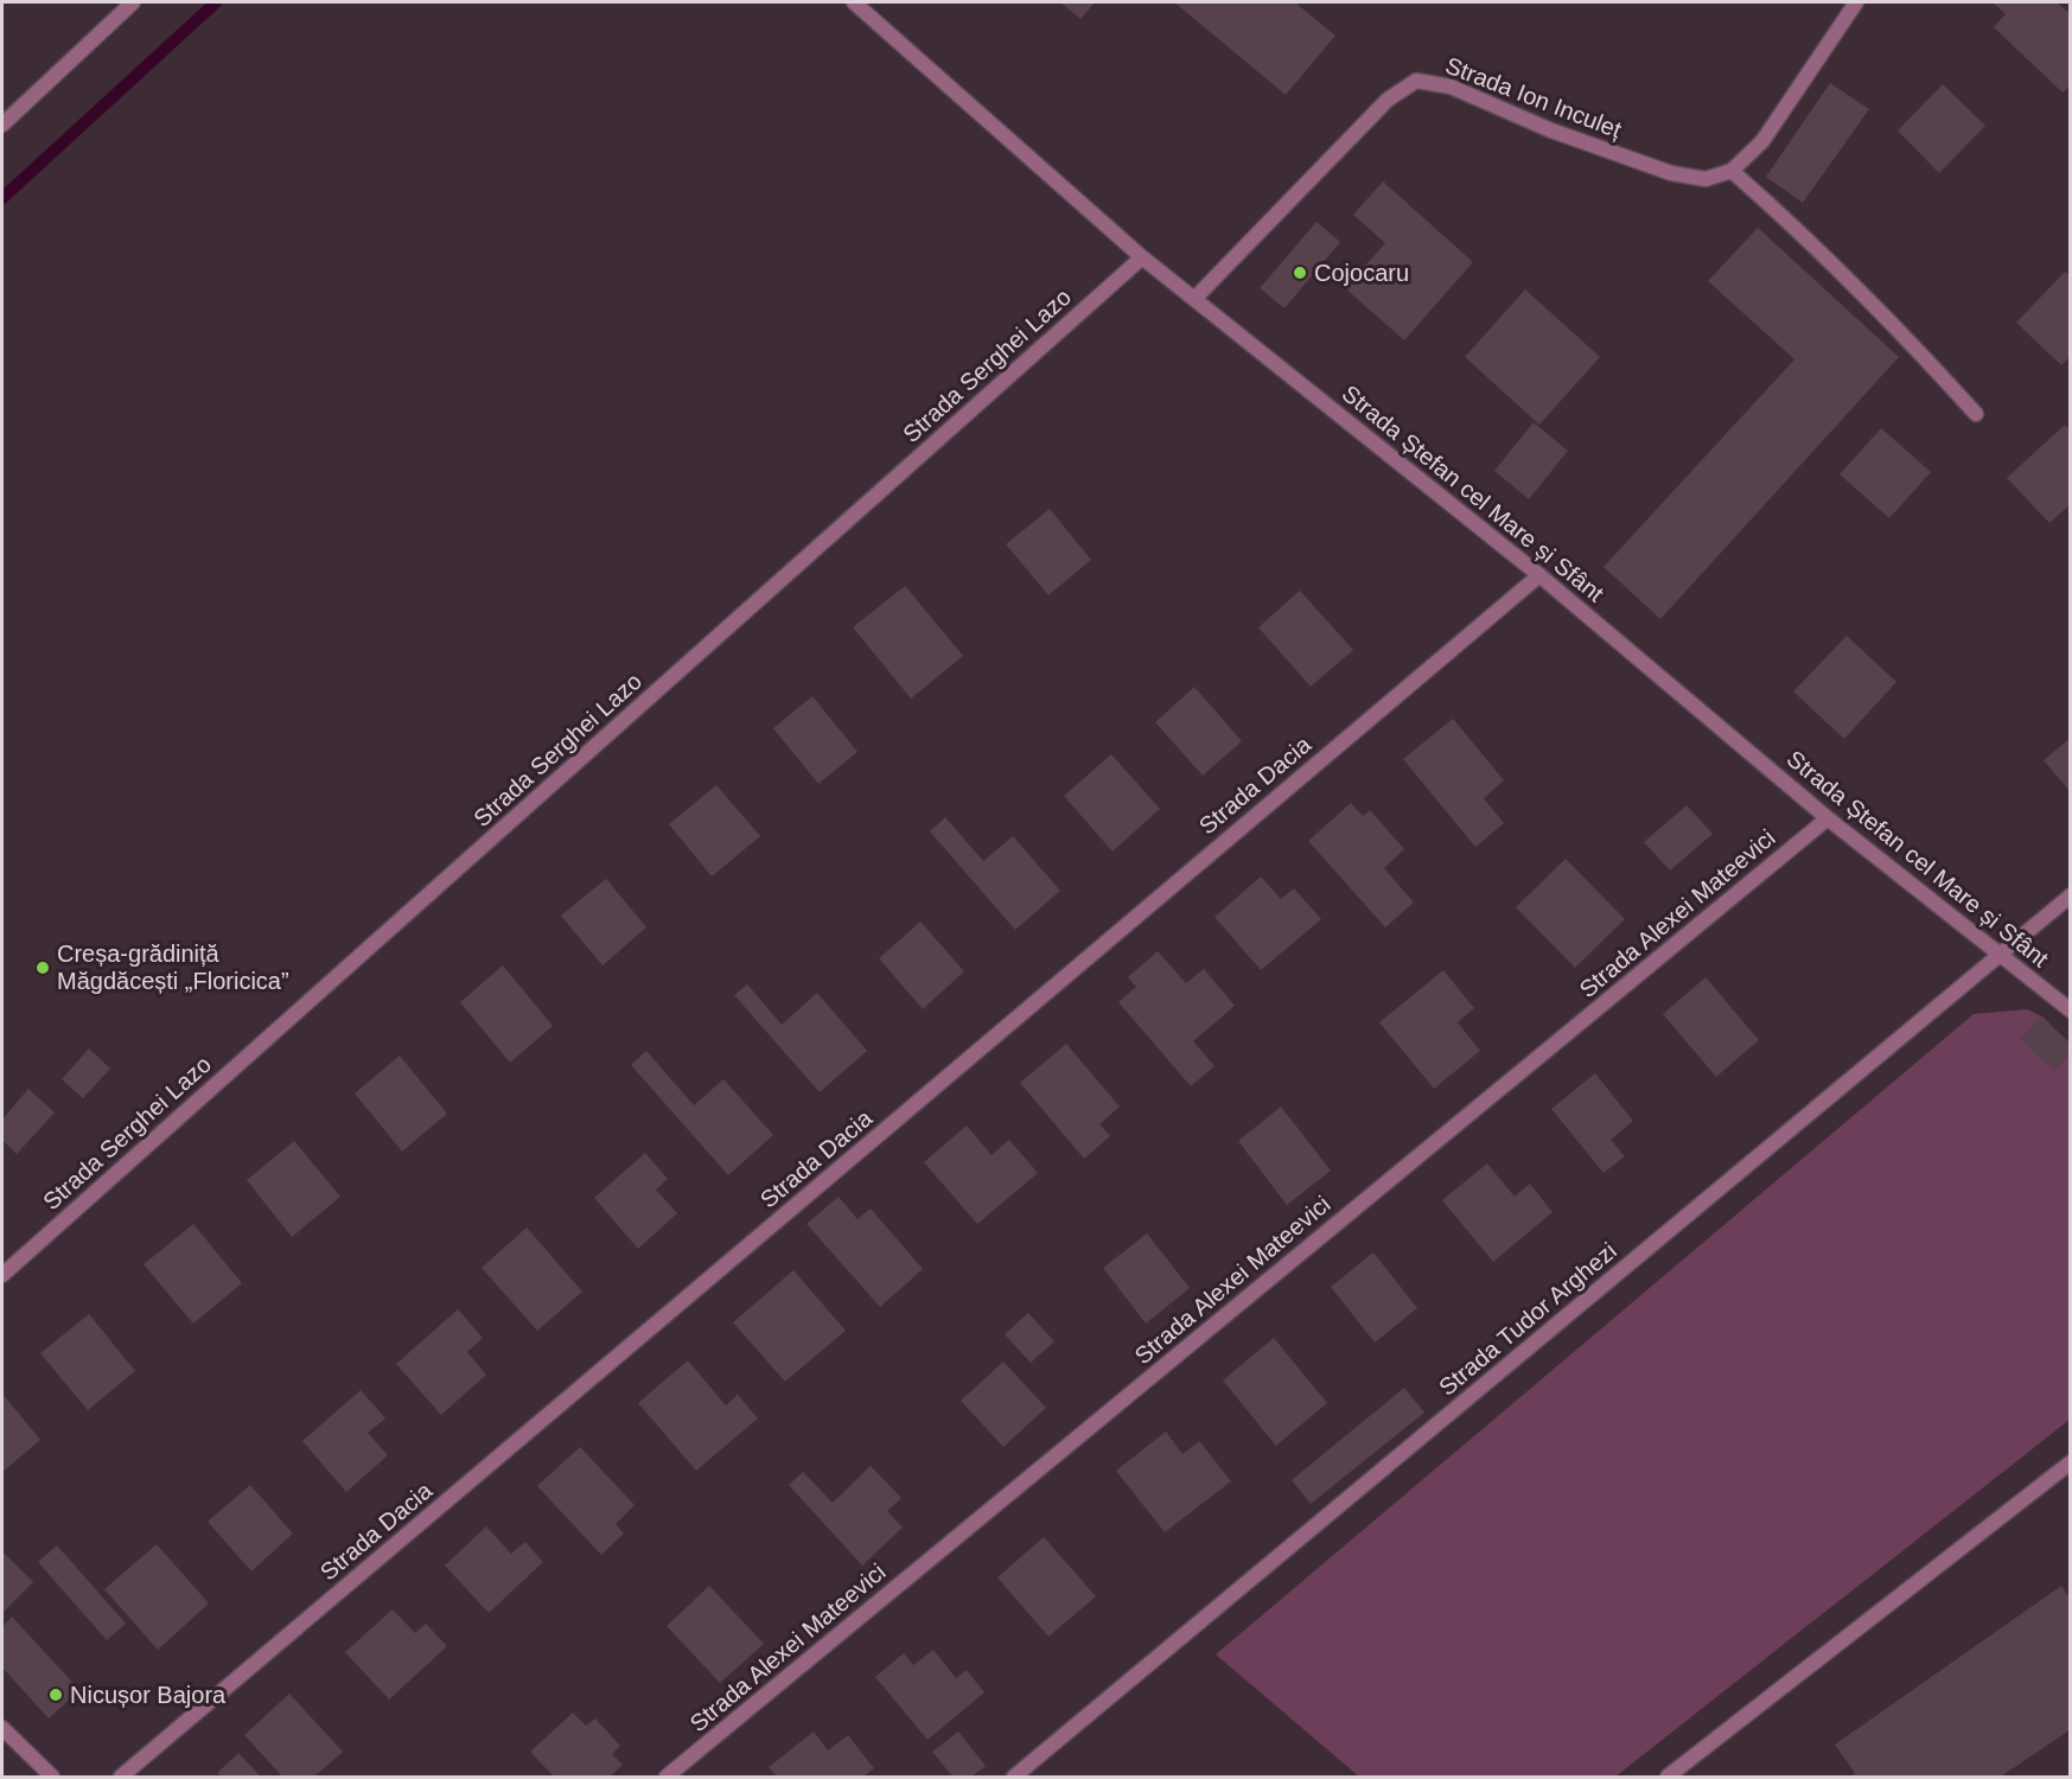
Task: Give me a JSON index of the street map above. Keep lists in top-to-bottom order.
{
  "streets": {
    "street": [
      "Strada Ion Inculeț",
      "Strada Serghei Lazo",
      "Strada Ștefan cel Mare și Sfânt",
      "Strada Dacia",
      "Strada Alexei Mateevici",
      "Strada Tudor Arghezi"
    ]
  },
  "crossings": [
    ["Strada Ion Inculeț", "Strada Ștefan cel Mare și Sfânt"],
    ["Strada Serghei Lazo", "Strada Ștefan cel Mare și Sfânt"],
    ["Strada Ștefan cel Mare și Sfânt", "Strada Dacia"],
    ["Strada Ștefan cel Mare și Sfânt", "Strada Alexei Mateevici"],
    ["Strada Ștefan cel Mare și Sfânt", "Strada Tudor Arghezi"]
  ],
  "places": ["Cojocaru", "Creșa-grădiniță Măgdăcești „Floricica”", "Nicușor Bajora"]
}
